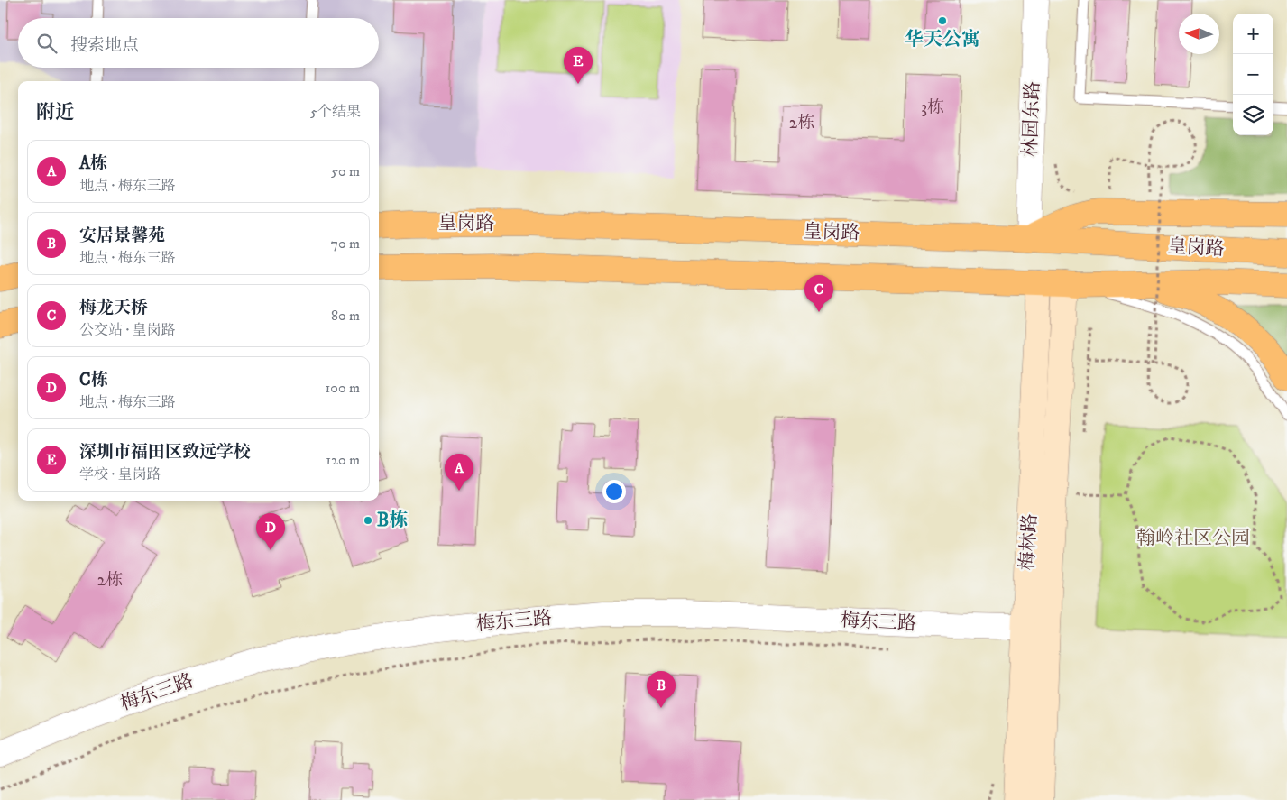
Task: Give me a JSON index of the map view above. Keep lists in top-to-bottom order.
{
  "streets": {
    "main road": ["皇岗路", "梅林路"],
    "street": ["林园东路", "梅东三路"]
  },
  "crossings": [
    ["林园东路", "皇岗路"],
    ["皇岗路", "梅林路"],
    ["梅林路", "梅东三路"]
  ],
  "parks": ["翰岭社区公园"],
  "places": ["华天公寓", "B栋"],
  "house_numbers": ["3栋", "2栋", "2栋"],
  "north": "left",
  "page": {
    "map_buttons": ["+", "−"],
    "search": "搜索地点",
    "pins": [
      "E",
      "C",
      "A",
      "D",
      "B"
    ],
    "heading": ["附近", "5个结果"],
    "list": [
      {
        "mark": "A",
        "name": "A栋",
        "note": "地点 · 梅东三路",
        "value": "50 m"
      },
      {
        "mark": "B",
        "name": "安居景馨苑",
        "note": "地点 · 梅东三路",
        "value": "70 m"
      },
      {
        "mark": "C",
        "name": "梅龙天桥",
        "note": "公交站 · 皇岗路",
        "value": "80 m"
      },
      {
        "mark": "D",
        "name": "C栋",
        "note": "地点 · 梅东三路",
        "value": "100 m"
      },
      {
        "mark": "E",
        "name": "深圳市福田区致远学校",
        "note": "学校 · 皇岗路",
        "value": "120 m"
      }
    ]
  }
}
